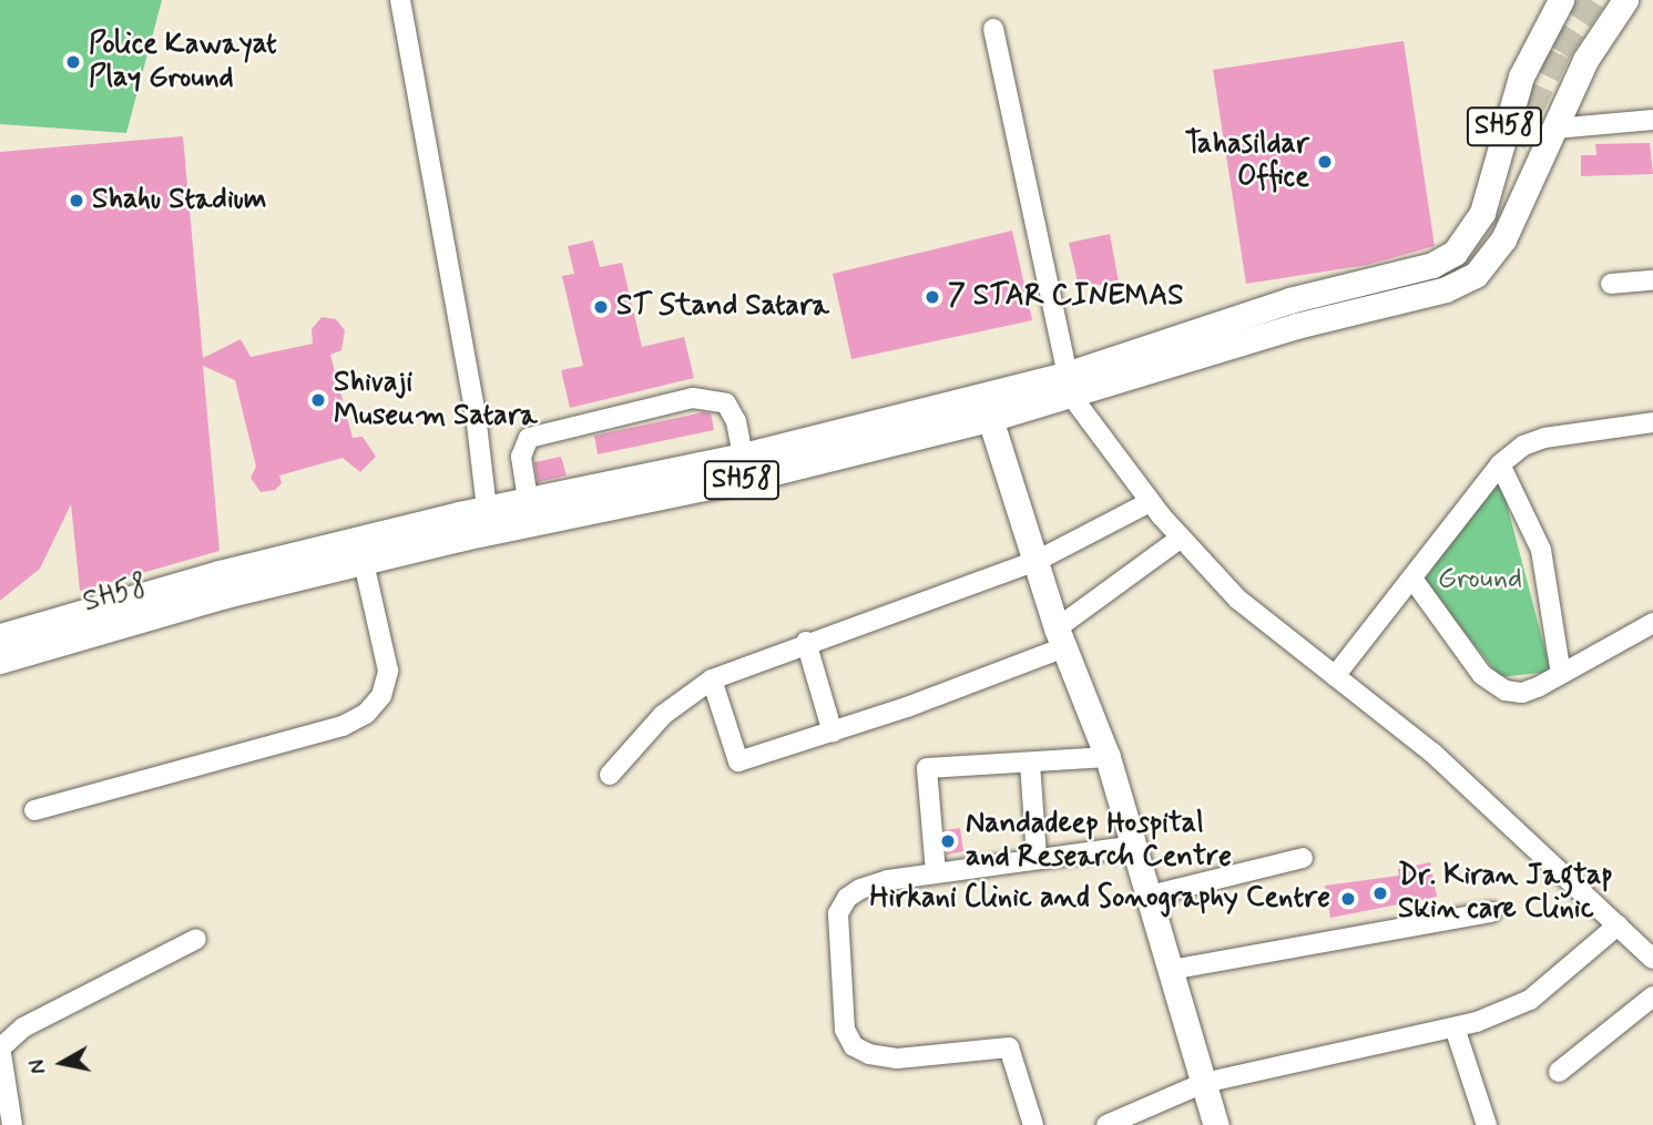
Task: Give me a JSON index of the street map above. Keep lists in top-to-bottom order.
{
  "streets": {
    "main road": ["SH58"]
  },
  "parks": ["Ground"],
  "places": [
    "Police Kawayat Play Ground",
    "Tahasildar Office",
    "Shahu Stadium",
    "7 STAR CINEMAS",
    "ST Stand Satara",
    "Shivaji Museum Satara",
    "Nandadeep Hospital and Research Centre",
    "Dr. Kiran Jagtap Skin care Clinic",
    "Hirkani Clinic and Sonography Centre"
  ],
  "north": "left"
}
